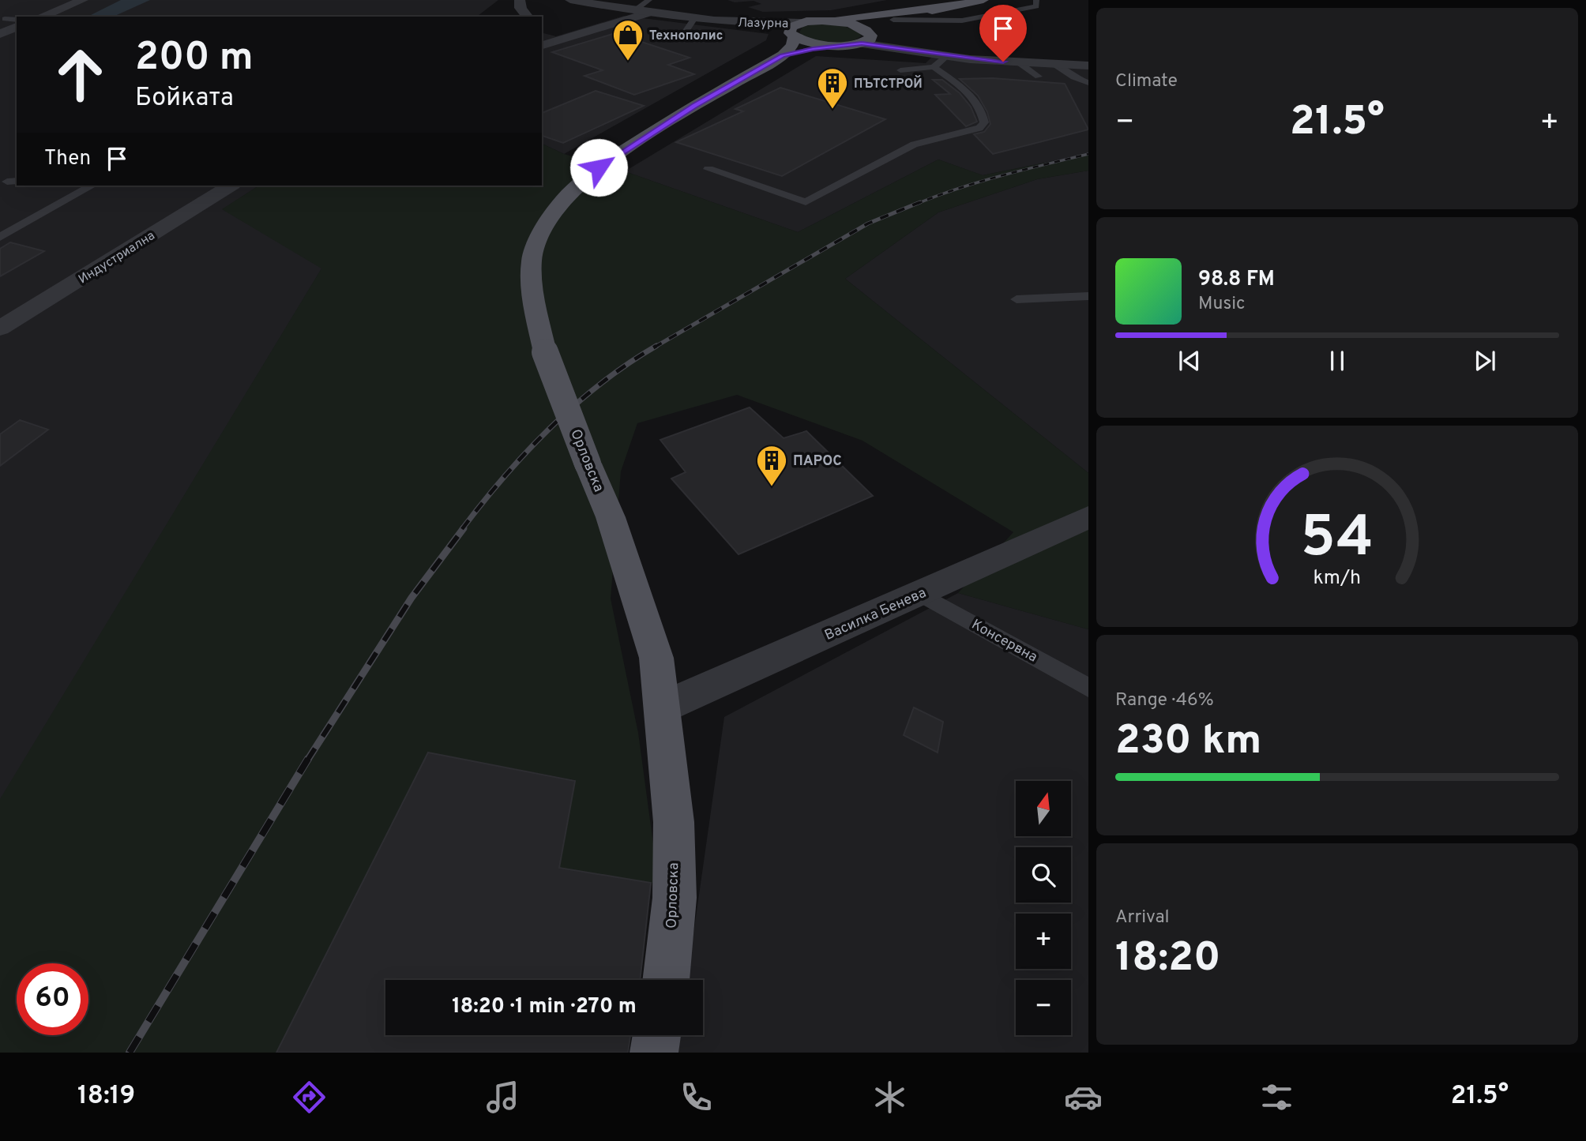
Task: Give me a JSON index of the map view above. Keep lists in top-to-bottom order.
{
  "streets": {
    "main road": ["Орловска"],
    "street": ["Лазурна", "Индустриална", "Василка Бенева"],
    "lane": ["Консервна"]
  },
  "crossings": [
    ["Лазурна", "Орловска"],
    ["Орловска", "Василка Бенева"],
    ["Василка Бенева", "Консервна"]
  ],
  "places": {
    "shop": ["Технополис"],
    "building": ["ПЪТСТРОЙ", "ПАРОС"]
  },
  "north": "top",
  "page": {
    "tile": [
      "Climate",
      ["Range · 46%", "230 km"],
      ["Arrival", "18:20"]
    ],
    "turn": ["200 m", "Бойката"],
    "heat": ["−", "21.5°", "+"],
    "then": "Then",
    "song": ["98.8 FM", "Music"],
    "map_buttons": ["+", "−"],
    "limit": "60",
    "trip": "18:20 · 1 min · 270 m",
    "tabs": ["18:19", "21.5°"],
    "gauge": ["54", "km/h"]
  }
}
